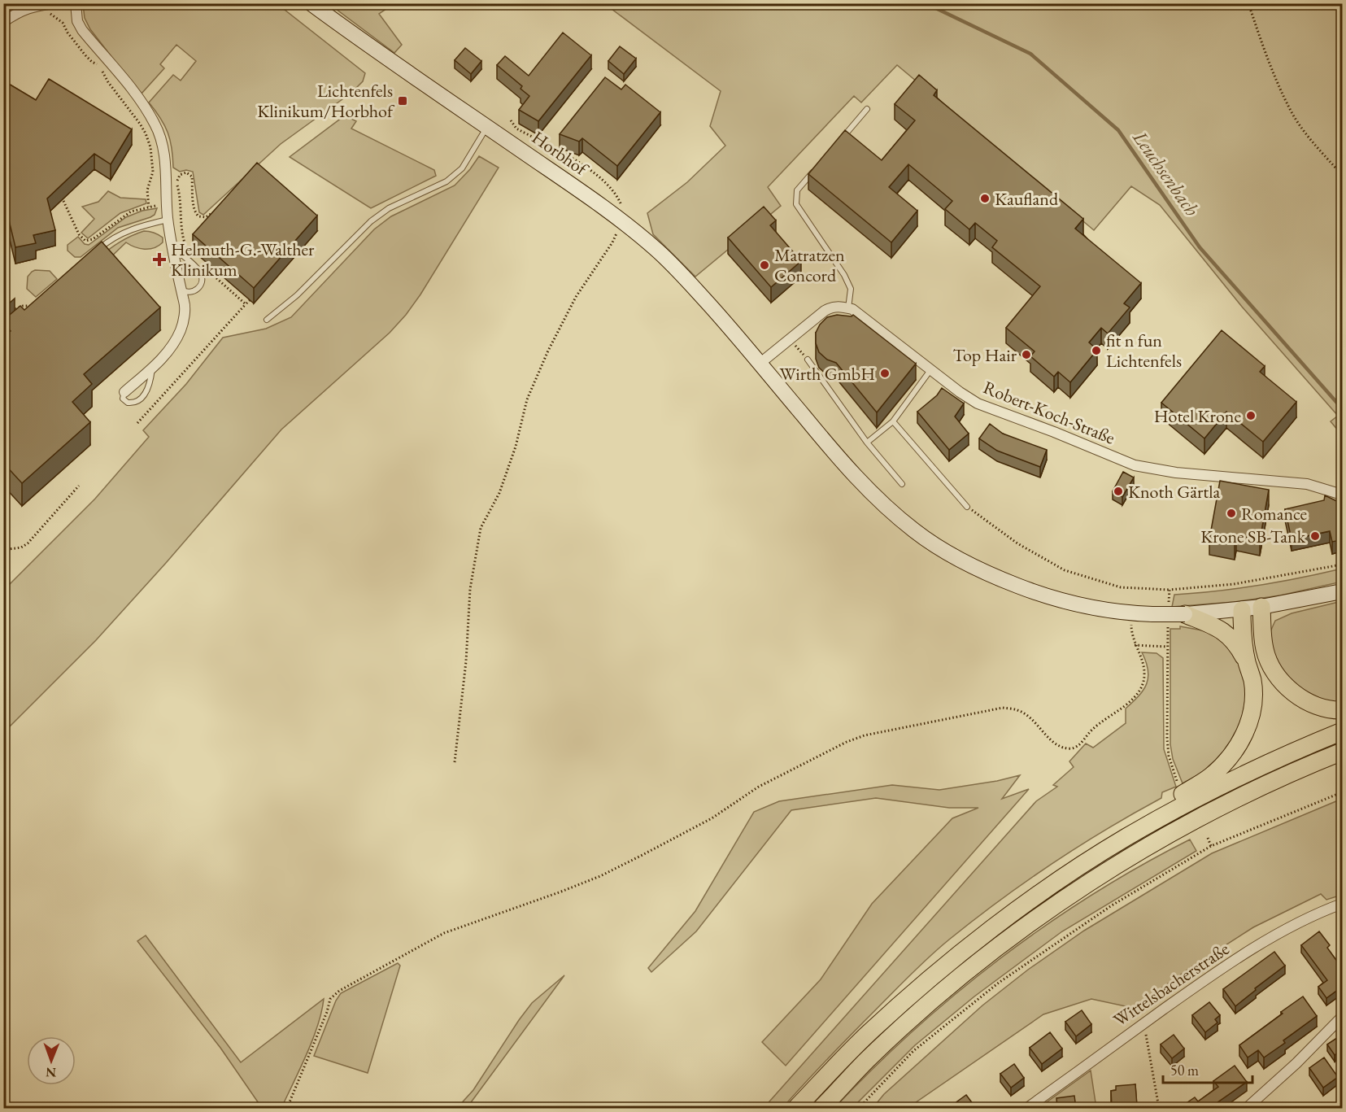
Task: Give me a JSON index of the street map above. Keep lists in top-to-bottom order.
{
  "streets": {
    "main road": ["Horbhof"],
    "street": ["Robert-Koch-Straße", "Wittelsbacherstraße"]
  },
  "water": ["Leuchsenbach"],
  "places": {
    "transit": ["Lichtenfels Klinikum/Horbhof"],
    "other": [
      "Kaufland",
      "Matratzen Concord",
      "fit n fun Lichtenfels",
      "Top Hair",
      "Wirth GmbH",
      "Hotel Krone",
      "Knoth Gärtla",
      "Romance",
      "Krone SB-Tank"
    ],
    "health": ["Helmuth-G.-Walther Klinikum"]
  },
  "scale_bar": "50 m",
  "north": "bottom"
}
